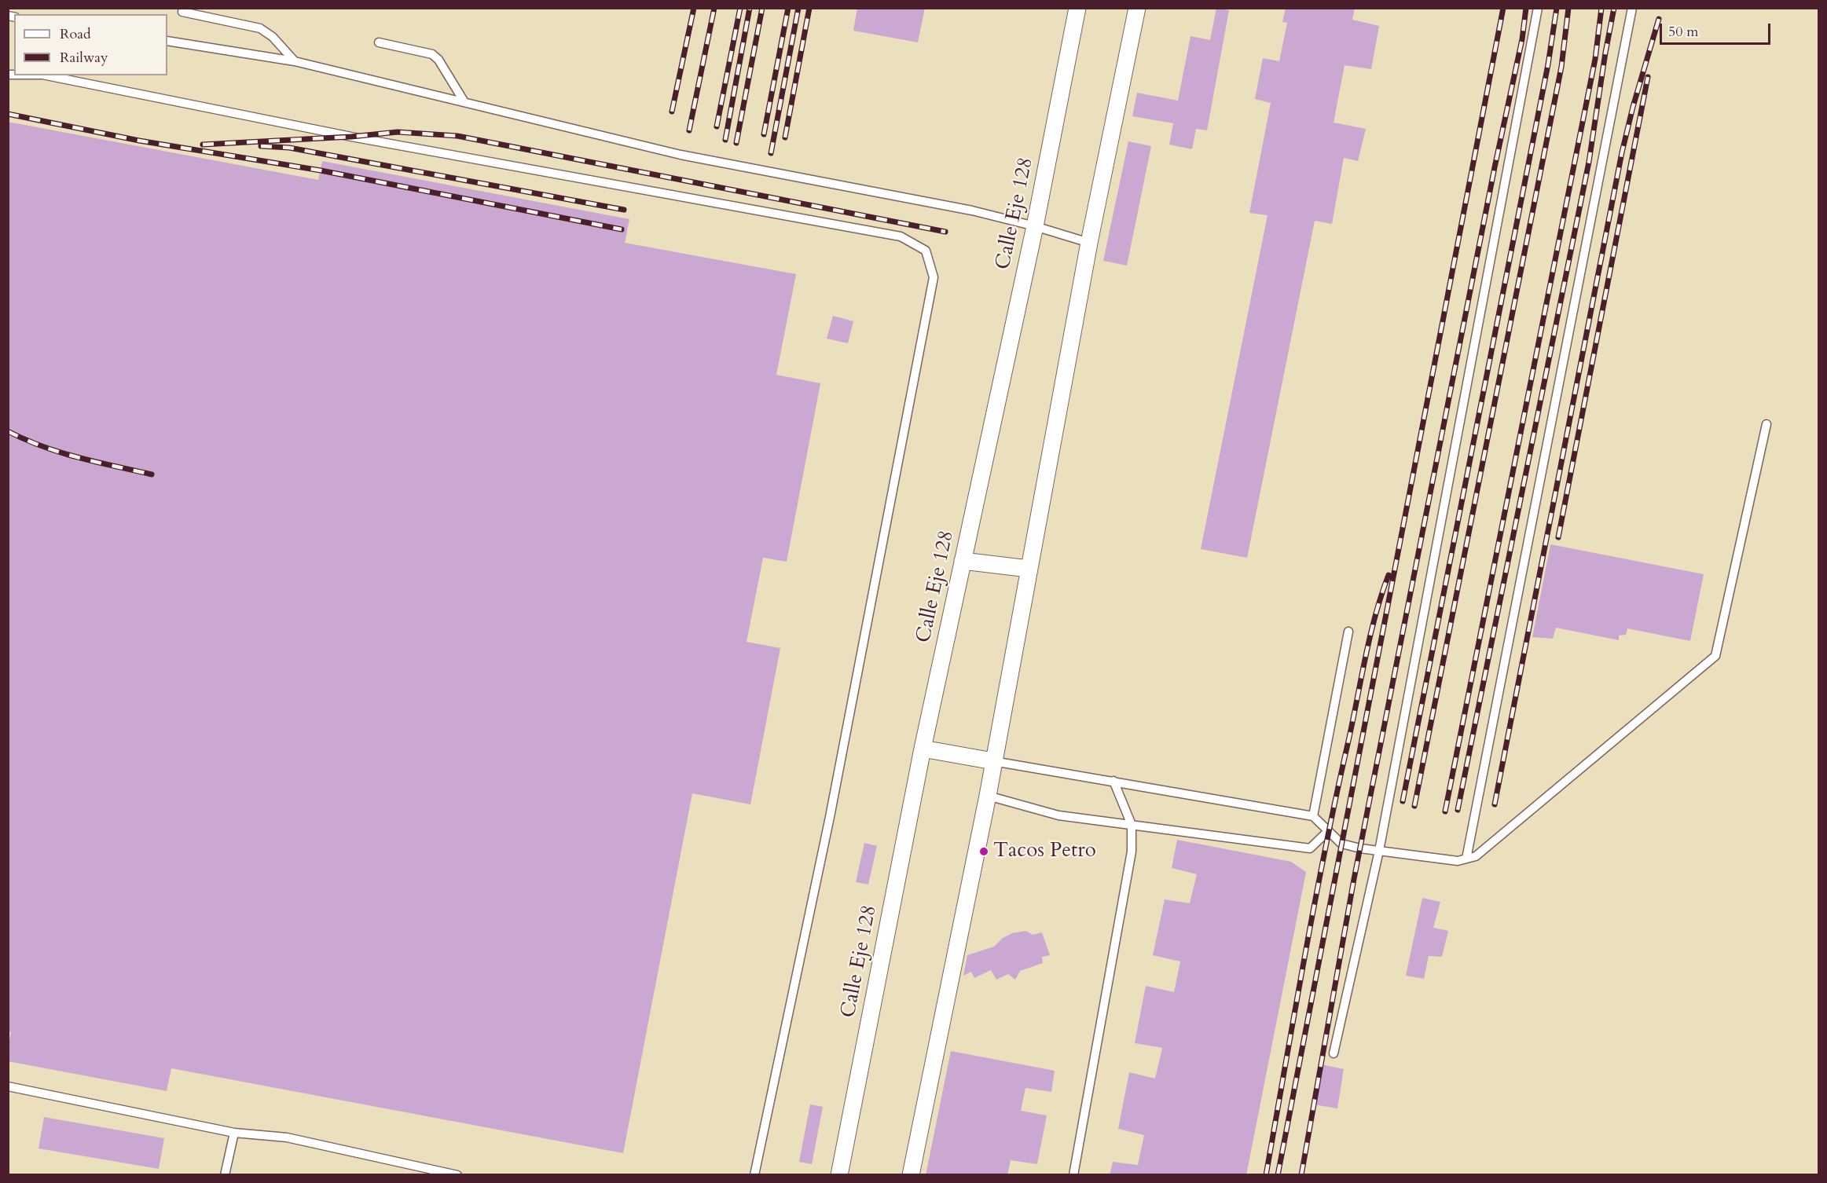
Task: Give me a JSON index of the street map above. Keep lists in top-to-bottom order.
{
  "streets": {
    "street": ["Calle Eje 128"]
  },
  "places": ["Tacos Petro"],
  "legend": ["Road", "Railway"],
  "scale_bar": "50 m"
}
